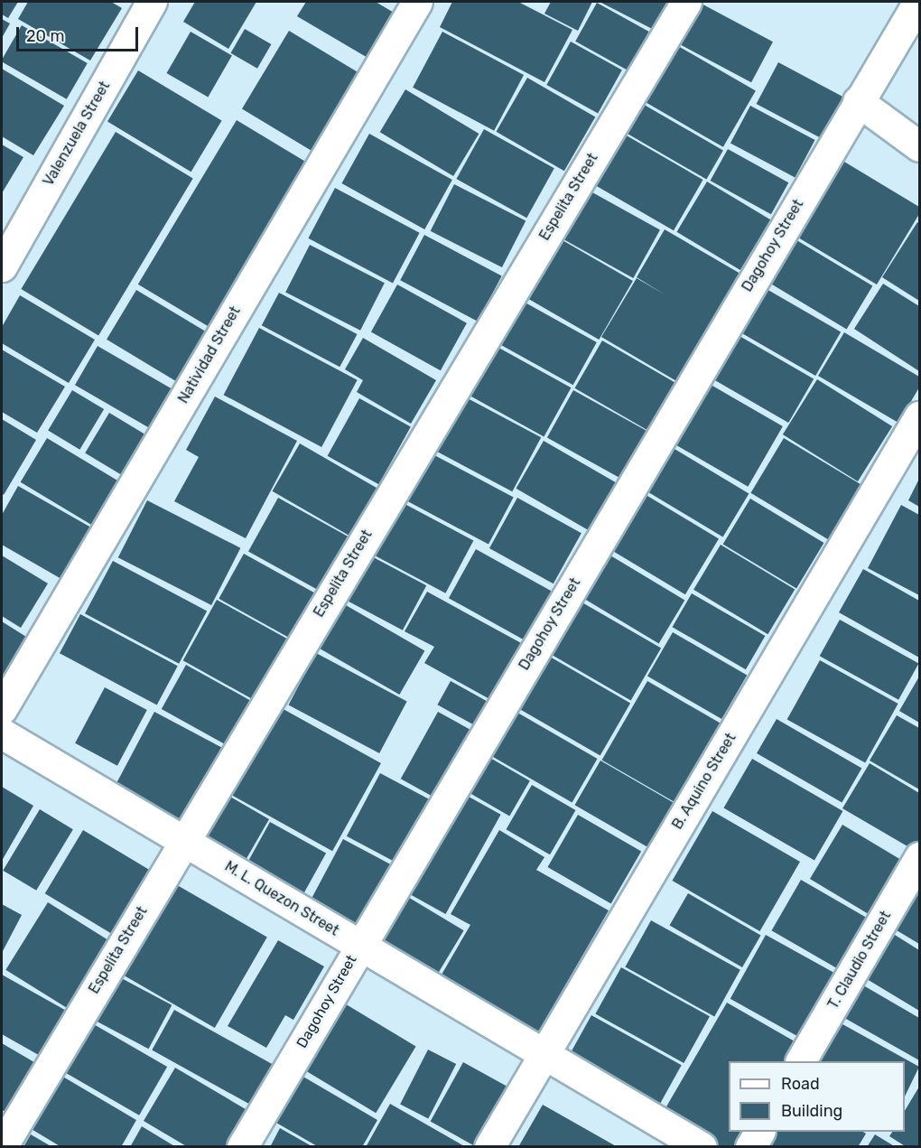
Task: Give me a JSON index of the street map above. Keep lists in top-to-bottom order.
{
  "streets": {
    "street": [
      "Valenzuela Street",
      "Espelita Street",
      "Dagohoy Street",
      "Natividad Street",
      "B. Aquino Street",
      "M. L. Quezon Street",
      "T. Claudio Street"
    ]
  },
  "crossings": [
    ["Espelita Street", "M. L. Quezon Street"],
    ["Dagohoy Street", "M. L. Quezon Street"],
    ["B. Aquino Street", "M. L. Quezon Street"]
  ],
  "legend": ["Road", "Building"],
  "scale_bar": "20 m"
}
